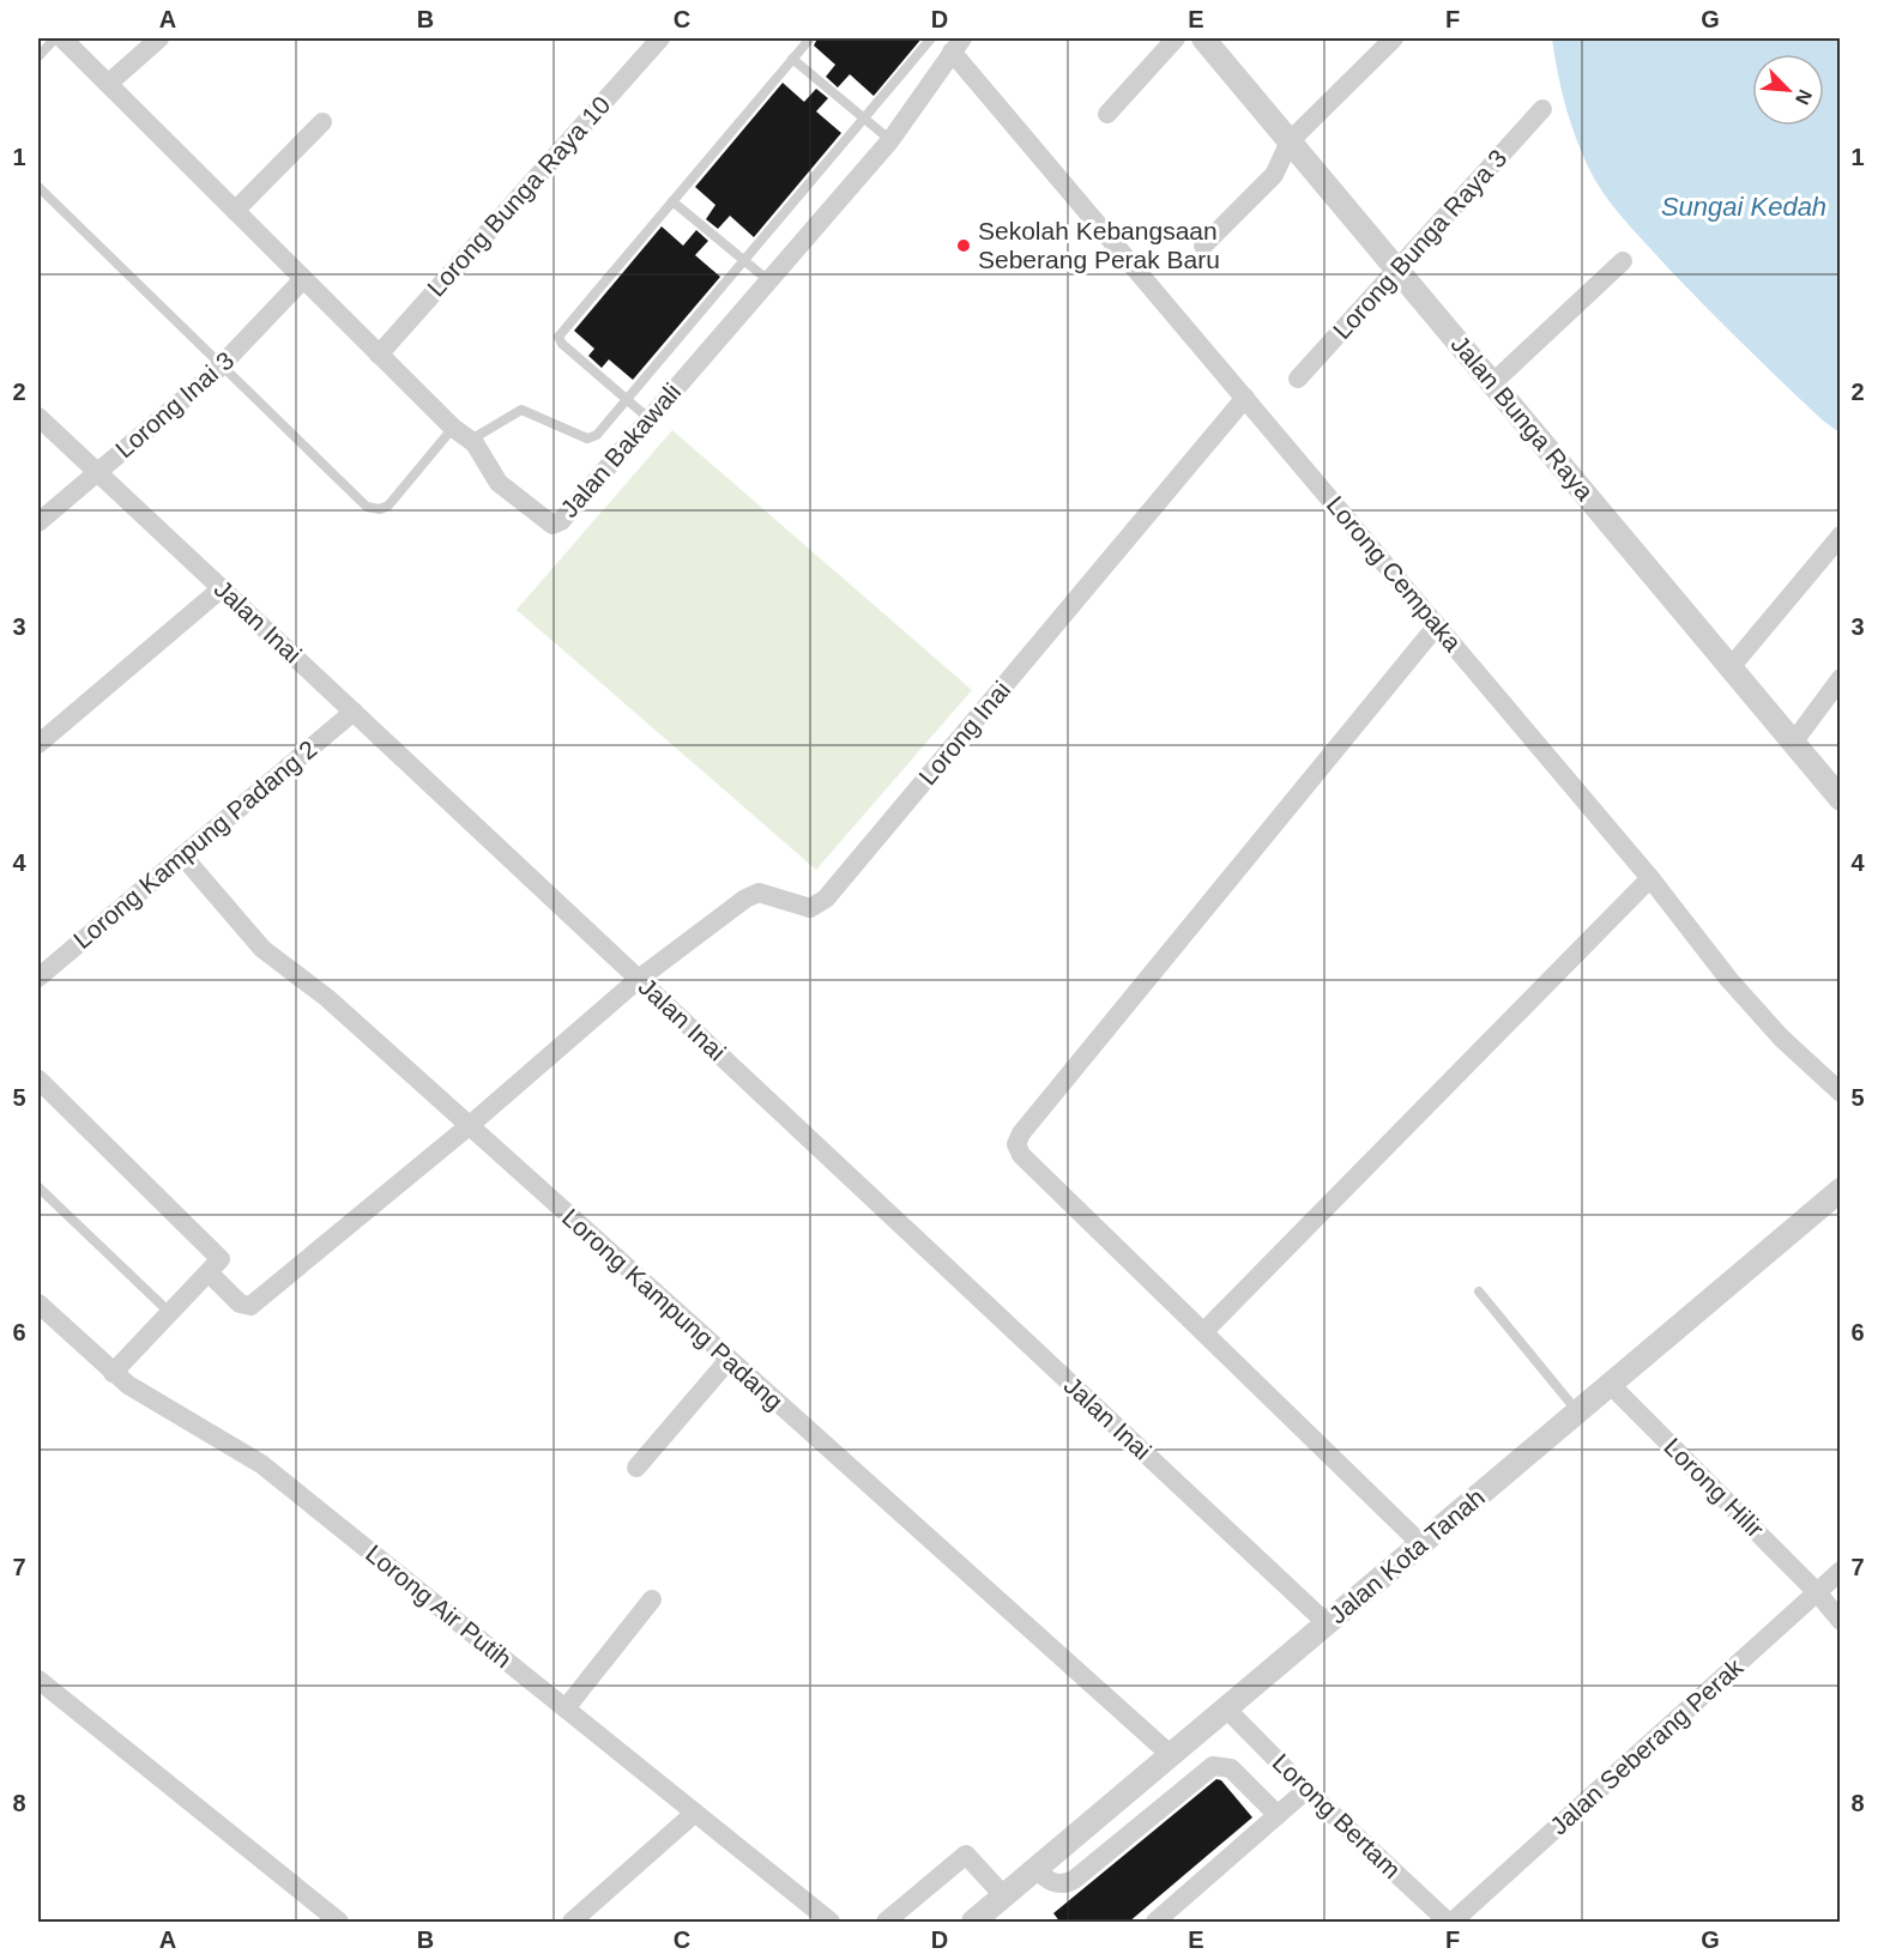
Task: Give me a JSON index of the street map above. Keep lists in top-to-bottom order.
{
  "streets": {
    "street": [
      "Lorong Bunga Raya 10",
      "Lorong Bunga Raya 3",
      "Lorong Inai 3",
      "Jalan Bunga Raya",
      "Jalan Bakawali",
      "Lorong Cempaka",
      "Jalan Inai",
      "Lorong Inai",
      "Lorong Kampung Padang 2",
      "Lorong Kampung Padang",
      "Lorong Hilir",
      "Jalan Kota Tanah",
      "Lorong Air Putih",
      "Jalan Seberang Perak",
      "Lorong Bertam"
    ]
  },
  "crossings": [
    ["Lorong Bunga Raya 10", "Jalan Bakawali"],
    ["Lorong Bunga Raya 3", "Jalan Bunga Raya"],
    ["Lorong Inai 3", "Jalan Bakawali"],
    ["Lorong Inai 3", "Jalan Inai"],
    ["Jalan Bakawali", "Lorong Cempaka"],
    ["Lorong Cempaka", "Lorong Inai"],
    ["Jalan Inai", "Lorong Inai"],
    ["Jalan Inai", "Lorong Kampung Padang 2"],
    ["Jalan Inai", "Jalan Kota Tanah"],
    ["Lorong Inai", "Lorong Kampung Padang"],
    ["Lorong Kampung Padang 2", "Lorong Kampung Padang"],
    ["Lorong Kampung Padang", "Jalan Kota Tanah"],
    ["Lorong Hilir", "Jalan Kota Tanah"],
    ["Lorong Hilir", "Jalan Seberang Perak"],
    ["Jalan Kota Tanah", "Lorong Bertam"],
    ["Jalan Seberang Perak", "Lorong Bertam"]
  ],
  "water": ["Sungai Kedah"],
  "places": ["Sekolah Kebangsaan Seberang Perak Baru"],
  "north": "bottom right",
  "grid": {
    "columns": [
      "A",
      "B",
      "C",
      "D",
      "E",
      "F",
      "G"
    ],
    "rows": [
      "1",
      "2",
      "3",
      "4",
      "5",
      "6",
      "7",
      "8"
    ]
  }
}
